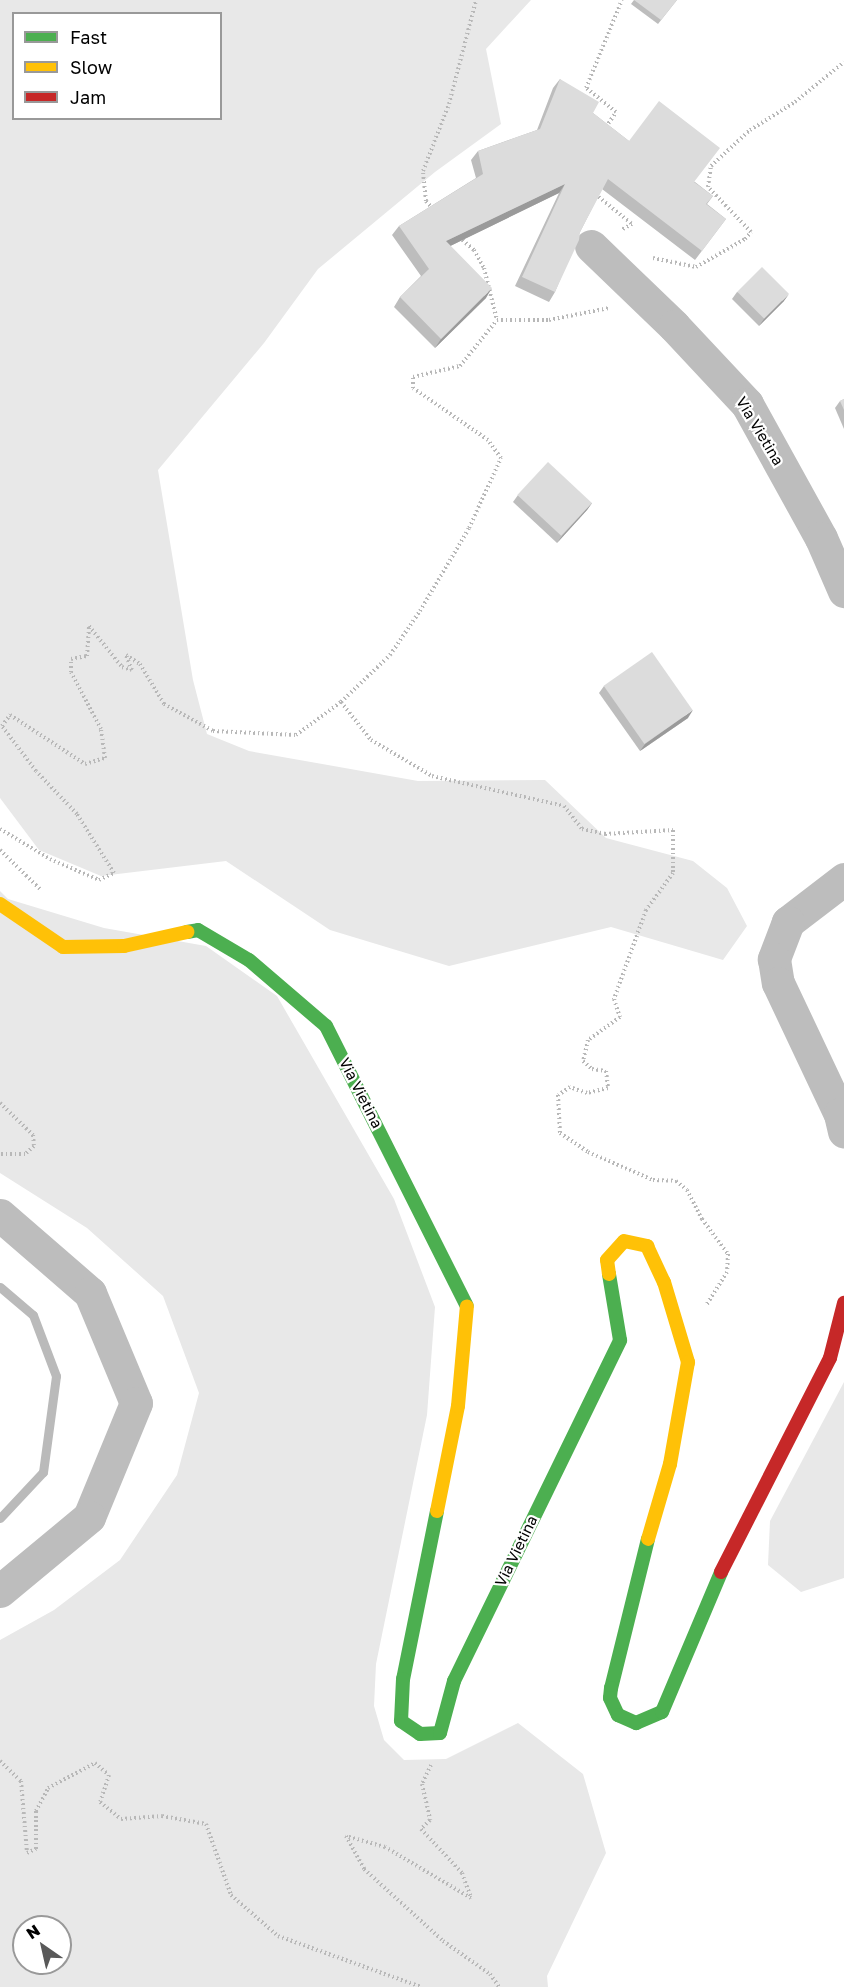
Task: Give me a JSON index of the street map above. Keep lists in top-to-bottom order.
{
  "streets": {
    "street": ["Via Vietina"]
  },
  "legend": ["Fast", "Slow", "Jam"],
  "north": "top left"
}
